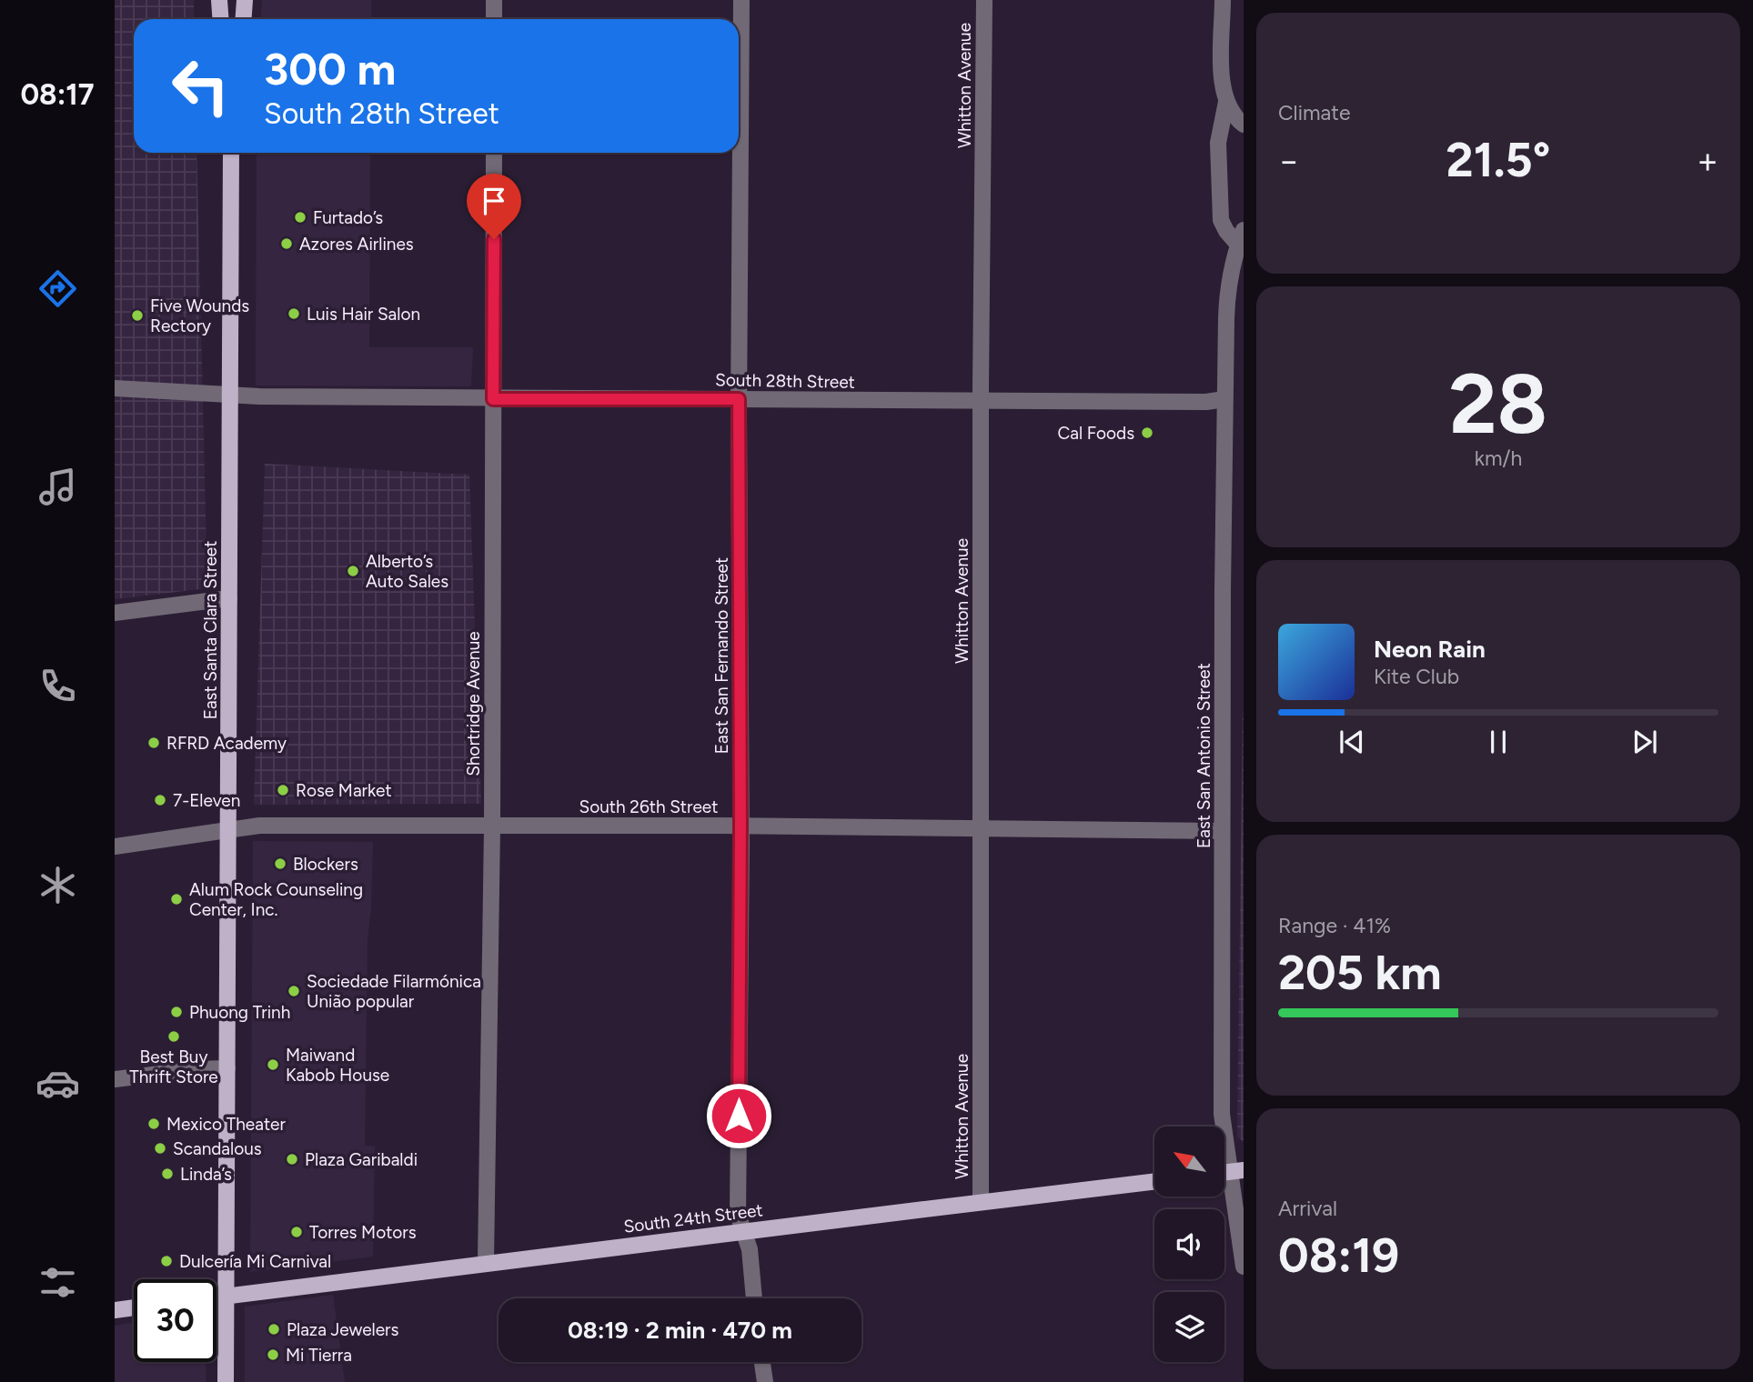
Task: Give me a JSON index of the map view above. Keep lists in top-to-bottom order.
{
  "streets": {
    "main road": ["East Santa Clara Street", "South 24th Street"],
    "street": [
      "Whitton Avenue",
      "South 28th Street",
      "East San Fernando Street",
      "Shortridge Avenue",
      "East San Antonio Street",
      "South 26th Street"
    ]
  },
  "crossings": [
    ["Whitton Avenue", "South 28th Street"],
    ["Whitton Avenue", "South 26th Street"],
    ["Whitton Avenue", "South 24th Street"],
    ["South 28th Street", "East Santa Clara Street"],
    ["South 28th Street", "East San Fernando Street"],
    ["South 28th Street", "Shortridge Avenue"],
    ["South 28th Street", "East San Antonio Street"],
    ["East Santa Clara Street", "South 26th Street"],
    ["East Santa Clara Street", "South 24th Street"],
    ["East San Fernando Street", "South 26th Street"],
    ["East San Fernando Street", "South 24th Street"],
    ["Shortridge Avenue", "South 26th Street"],
    ["Shortridge Avenue", "South 24th Street"],
    ["East San Antonio Street", "South 26th Street"]
  ],
  "places": [
    "Furtado’s",
    "Azores Airlines",
    "Luis Hair Salon",
    "Five Wounds Rectory",
    "Cal Foods",
    "Alberto’s Auto Sales",
    "RFRD Academy",
    "Rose Market",
    "7-Eleven",
    "Blockers",
    "Alum Rock Counseling Center, Inc.",
    "Sociedade Filarmónica União popular",
    "Phuong Trinh",
    "Best Buy Thrift Store",
    "Maiwand Kabob House",
    "Mexico Theater",
    "Scandalous",
    "Plaza Garibaldi",
    "Linda’s",
    "Torres Motors",
    "Dulcería Mi Carnival",
    "Plaza Jewelers",
    "Mi Tierra"
  ],
  "north": "top left",
  "page": {
    "tabs": "08:17",
    "tile": [
      "Climate",
      ["28", "km/h"],
      ["Range · 41%", "205 km"],
      ["Arrival", "08:19"]
    ],
    "turn": ["300 m", "South 28th Street"],
    "heat": ["−", "21.5°", "+"],
    "song": ["Neon Rain", "Kite Club"],
    "limit": "30",
    "trip": "08:19 · 2 min · 470 m"
  }
}
